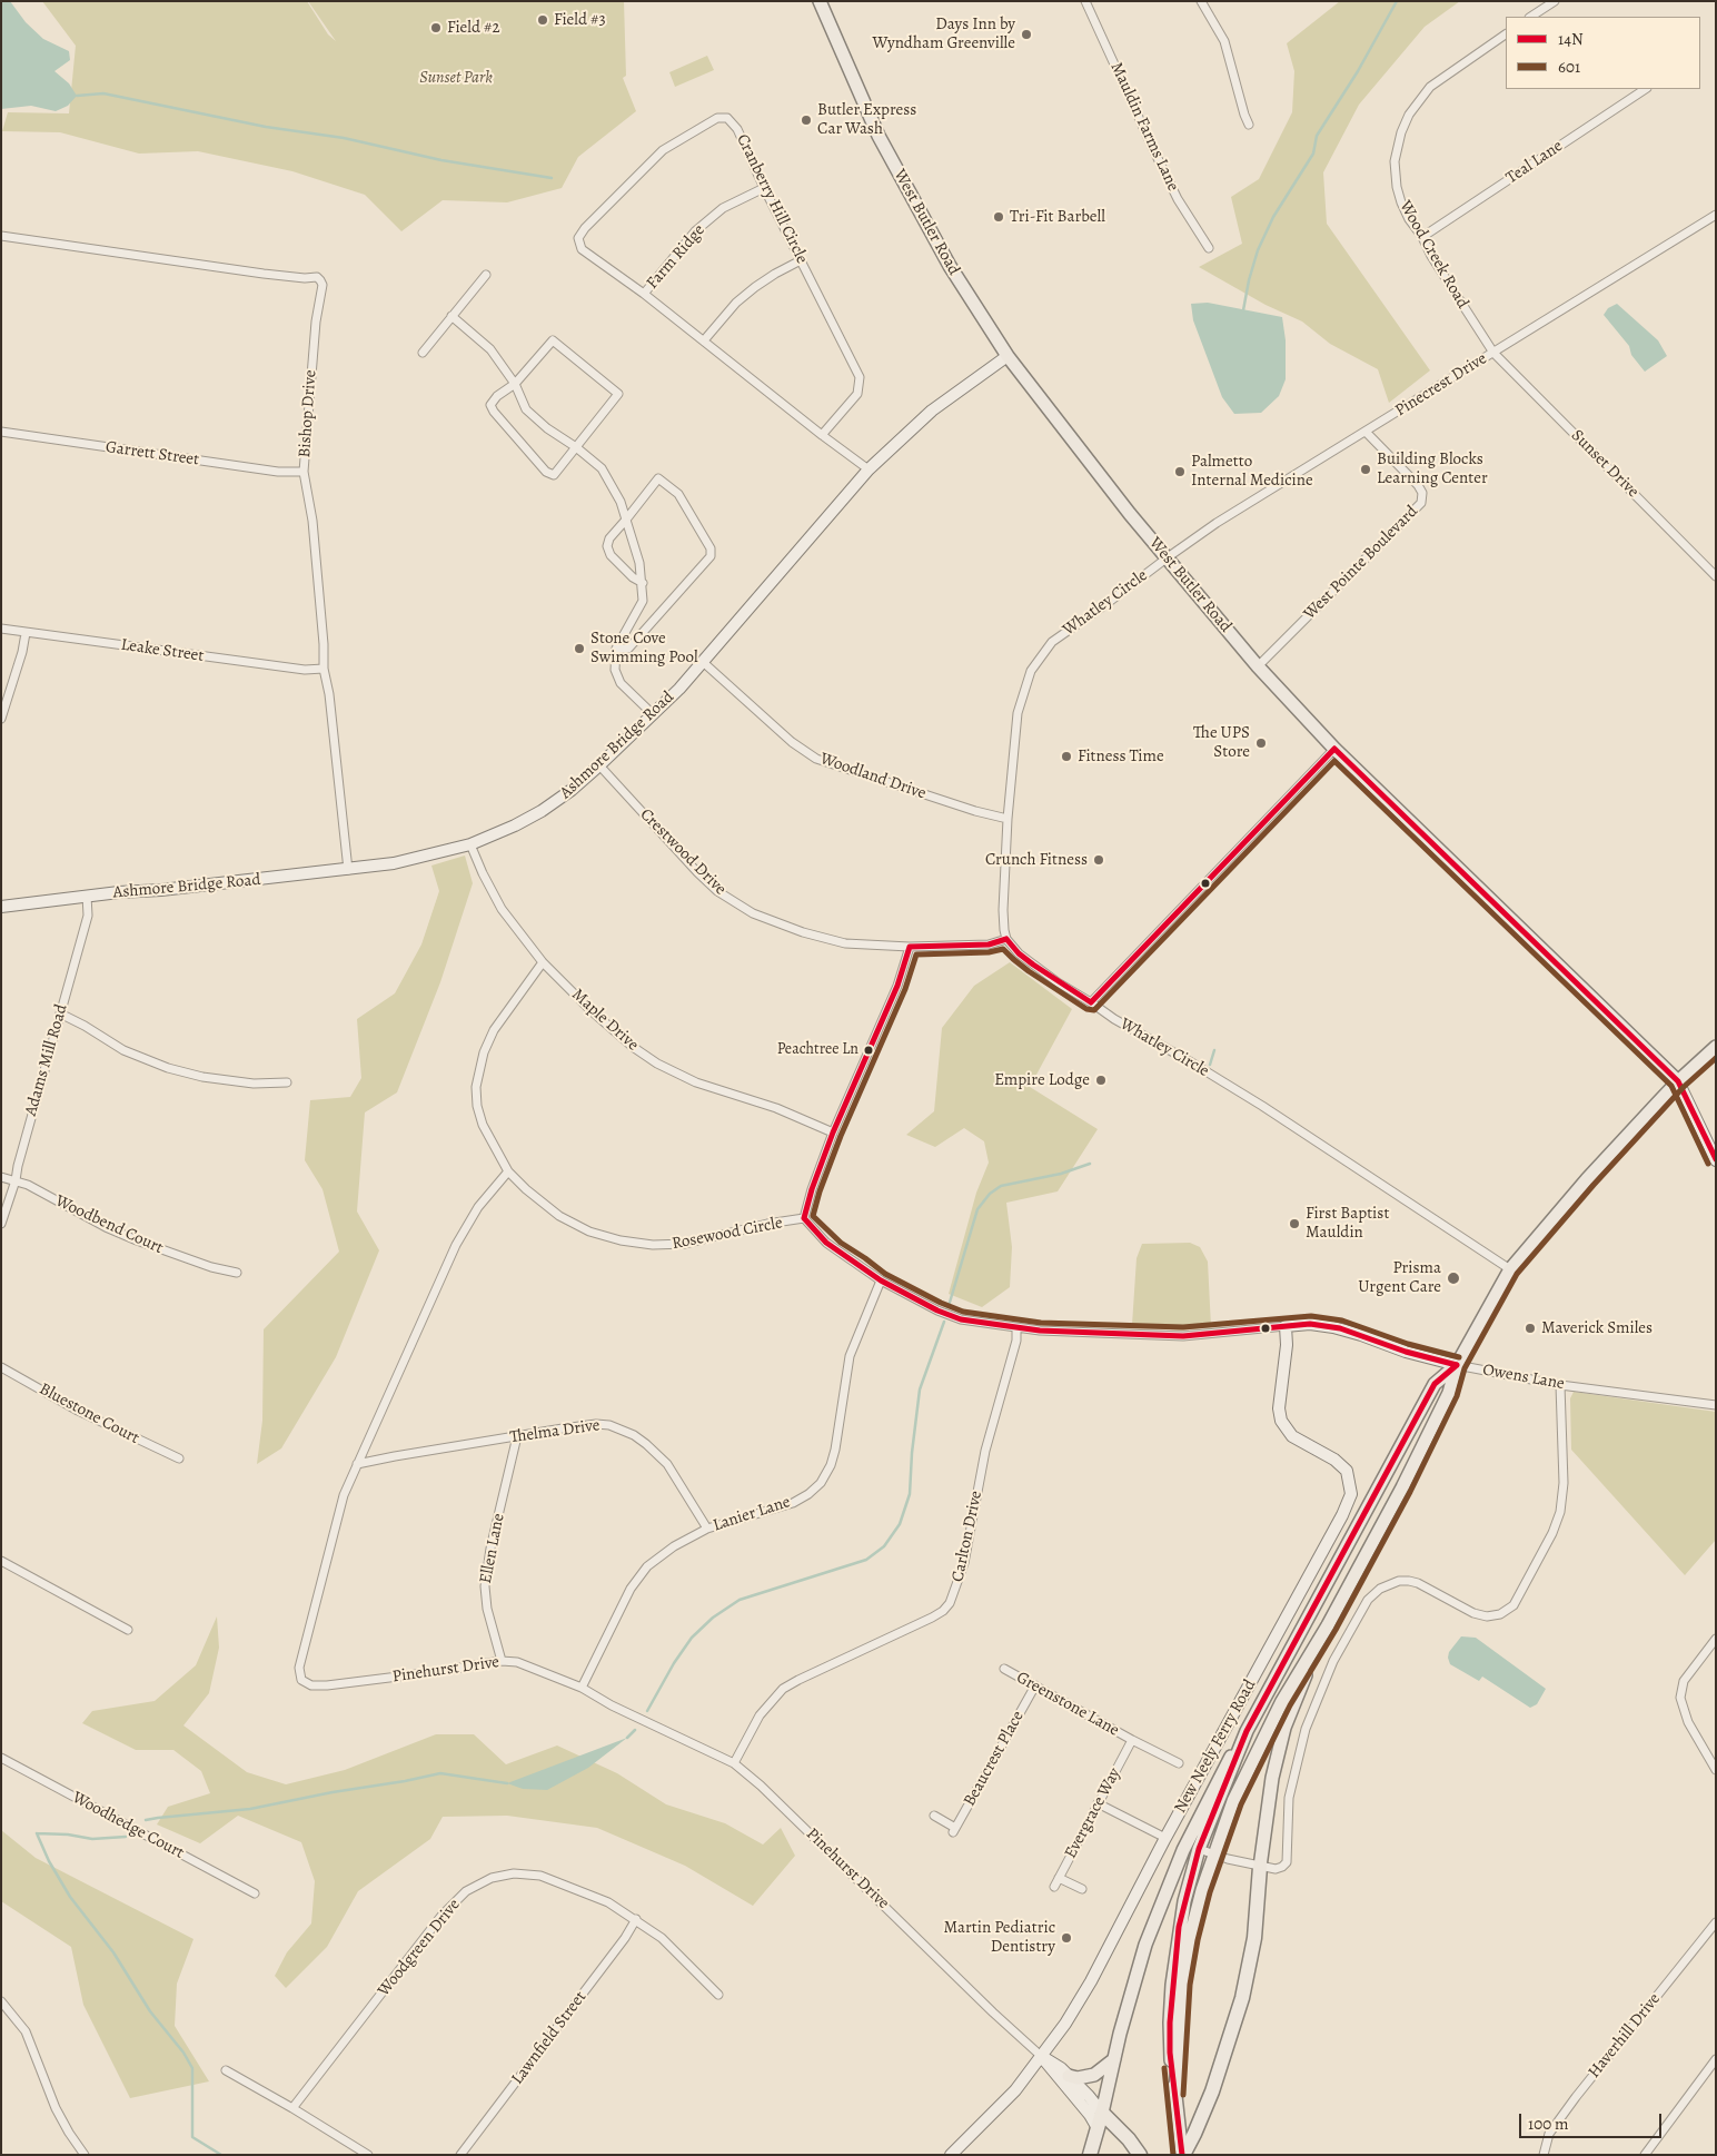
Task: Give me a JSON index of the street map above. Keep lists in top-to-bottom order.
{
  "streets": {
    "main road": ["West Butler Road"],
    "street": [
      "Mauldin Farms Lane",
      "Teal Lane",
      "Cranberry Hill Circle",
      "Wood Creek Road",
      "Farm Ridge",
      "Pinecrest Drive",
      "Bishop Drive",
      "Garrett Street",
      "Sunset Drive",
      "West Pointe Boulevard",
      "Whatley Circle",
      "Leake Street",
      "Ashmore Bridge Road",
      "Woodland Drive",
      "Crestwood Drive",
      "Maple Drive",
      "Adams Mill Road",
      "Woodbend Court",
      "Rosewood Circle",
      "Owens Lane",
      "Bluestone Court",
      "Thelma Drive",
      "Lanier Lane",
      "Carlton Drive",
      "Ellen Lane",
      "Pinehurst Drive",
      "Greenstone Lane",
      "New Neely Ferry Road",
      "Beaucrest Place",
      "Evergrace Way",
      "Woodhedge Court",
      "Woodgreen Drive",
      "Haverhill Drive",
      "Lawnfield Street"
    ]
  },
  "crossings": [
    ["Teal Lane", "Wood Creek Road"],
    ["Cranberry Hill Circle", "Farm Ridge"],
    ["Cranberry Hill Circle", "Ashmore Bridge Road"],
    ["West Butler Road", "Pinecrest Drive"],
    ["West Butler Road", "West Pointe Boulevard"],
    ["West Butler Road", "Whatley Circle"],
    ["West Butler Road", "Ashmore Bridge Road"],
    ["Wood Creek Road", "Pinecrest Drive"],
    ["Wood Creek Road", "Sunset Drive"],
    ["Pinecrest Drive", "Sunset Drive"],
    ["Pinecrest Drive", "West Pointe Boulevard"],
    ["Pinecrest Drive", "Whatley Circle"],
    ["Bishop Drive", "Garrett Street"],
    ["Bishop Drive", "Leake Street"],
    ["Bishop Drive", "Ashmore Bridge Road"],
    ["Whatley Circle", "Woodland Drive"],
    ["Whatley Circle", "Crestwood Drive"],
    ["Ashmore Bridge Road", "Woodland Drive"],
    ["Ashmore Bridge Road", "Crestwood Drive"],
    ["Ashmore Bridge Road", "Maple Drive"],
    ["Ashmore Bridge Road", "Adams Mill Road"],
    ["Maple Drive", "Rosewood Circle"],
    ["Adams Mill Road", "Woodbend Court"],
    ["Rosewood Circle", "Owens Lane"],
    ["Rosewood Circle", "Pinehurst Drive"],
    ["Owens Lane", "Lanier Lane"],
    ["Owens Lane", "Carlton Drive"],
    ["Owens Lane", "New Neely Ferry Road"],
    ["Thelma Drive", "Lanier Lane"],
    ["Thelma Drive", "Ellen Lane"],
    ["Thelma Drive", "Pinehurst Drive"],
    ["Lanier Lane", "Pinehurst Drive"],
    ["Carlton Drive", "Pinehurst Drive"],
    ["Ellen Lane", "Pinehurst Drive"],
    ["Pinehurst Drive", "New Neely Ferry Road"],
    ["Greenstone Lane", "Beaucrest Place"],
    ["Greenstone Lane", "Evergrace Way"],
    ["Woodgreen Drive", "Lawnfield Street"]
  ],
  "parks": ["Sunset Park"],
  "places": [
    "Field #3",
    "Field #2",
    "Days Inn by Wyndham Greenville",
    "Butler Express Car Wash",
    "Tri-Fit Barbell",
    "Building Blocks Learning Center",
    "Palmetto Internal Medicine",
    "Stone Cove Swimming Pool",
    "The UPS Store",
    "Fitness Time",
    "Crunch Fitness",
    "Peachtree Ln",
    "Empire Lodge",
    "First Baptist Mauldin",
    "Prisma Urgent Care",
    "Maverick Smiles",
    "Martin Pediatric Dentistry"
  ],
  "lines": ["transit line 14N", "transit line 601"],
  "legend": ["14N", "601"],
  "scale_bar": "100 m"
}
